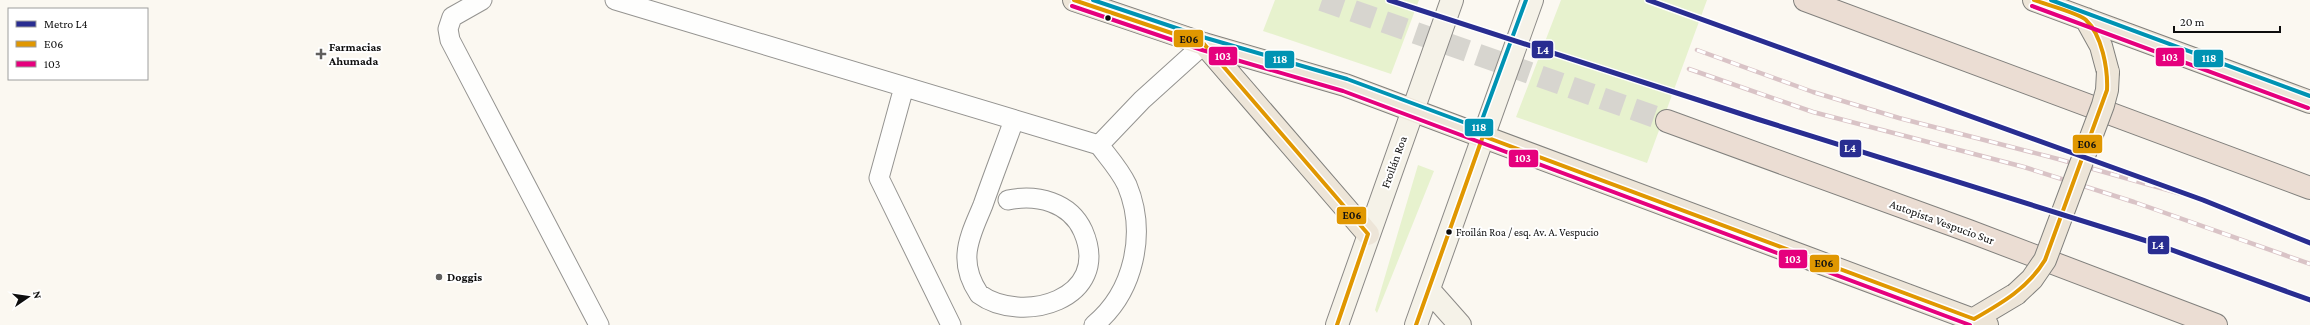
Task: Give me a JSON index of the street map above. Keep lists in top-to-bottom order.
{
  "streets": {
    "highway": ["Autopista Vespucio Sur"],
    "main road": ["Froilán Roa"]
  },
  "places": {
    "health": ["Farmacias Ahumada"],
    "other": ["Froilán Roa / esq. Av. A. Vespucio", "Doggis"]
  },
  "lines": [
    "metro line L4",
    "transit line E06",
    "transit line 118",
    "transit line 103"
  ],
  "legend": ["Metro L4", "E06", "103"],
  "scale_bar": "20 m",
  "north": "right"
}
